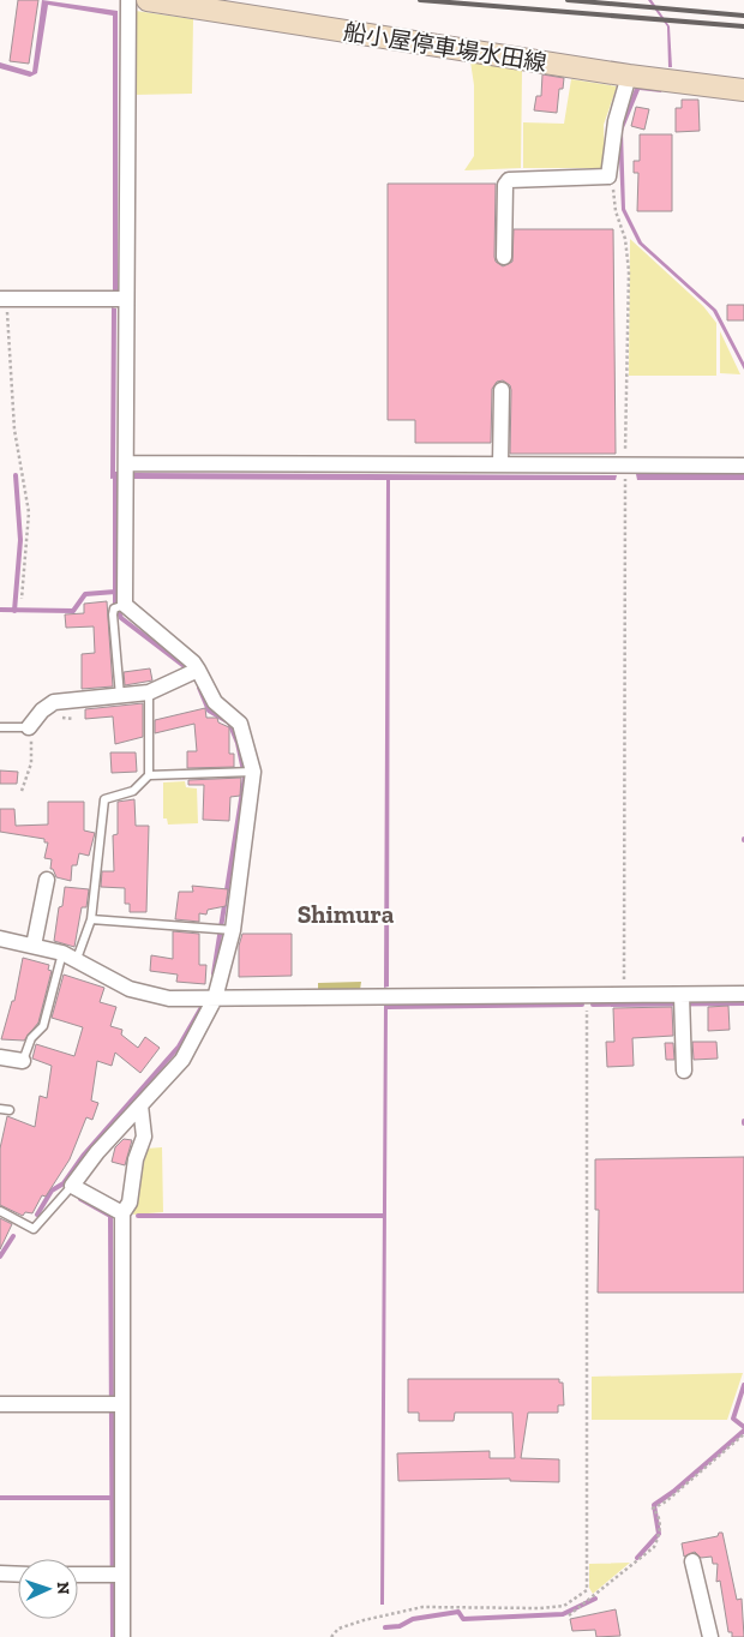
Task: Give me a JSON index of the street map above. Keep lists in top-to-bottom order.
{
  "streets": {
    "main road": ["船小屋停車場水田線"]
  },
  "districts": ["Shimura"],
  "north": "right"
}
